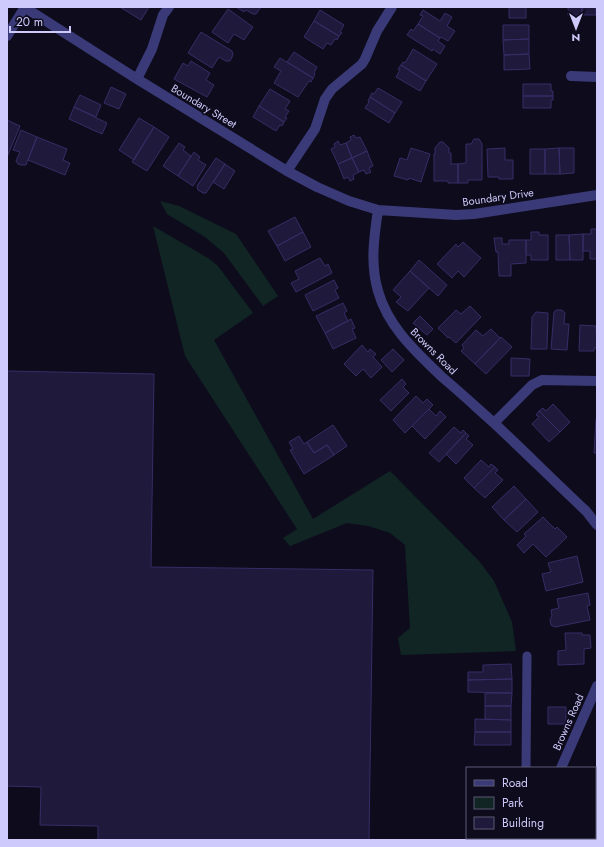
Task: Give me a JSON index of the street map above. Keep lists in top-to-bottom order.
{
  "streets": {
    "street": ["Boundary Street", "Boundary Drive", "Browns Road"]
  },
  "crossings": [
    ["Boundary Street", "Boundary Drive"],
    ["Boundary Street", "Browns Road"],
    ["Boundary Drive", "Browns Road"]
  ],
  "legend": ["Road", "Park", "Building"],
  "scale_bar": "20 m",
  "north": "bottom"
}
